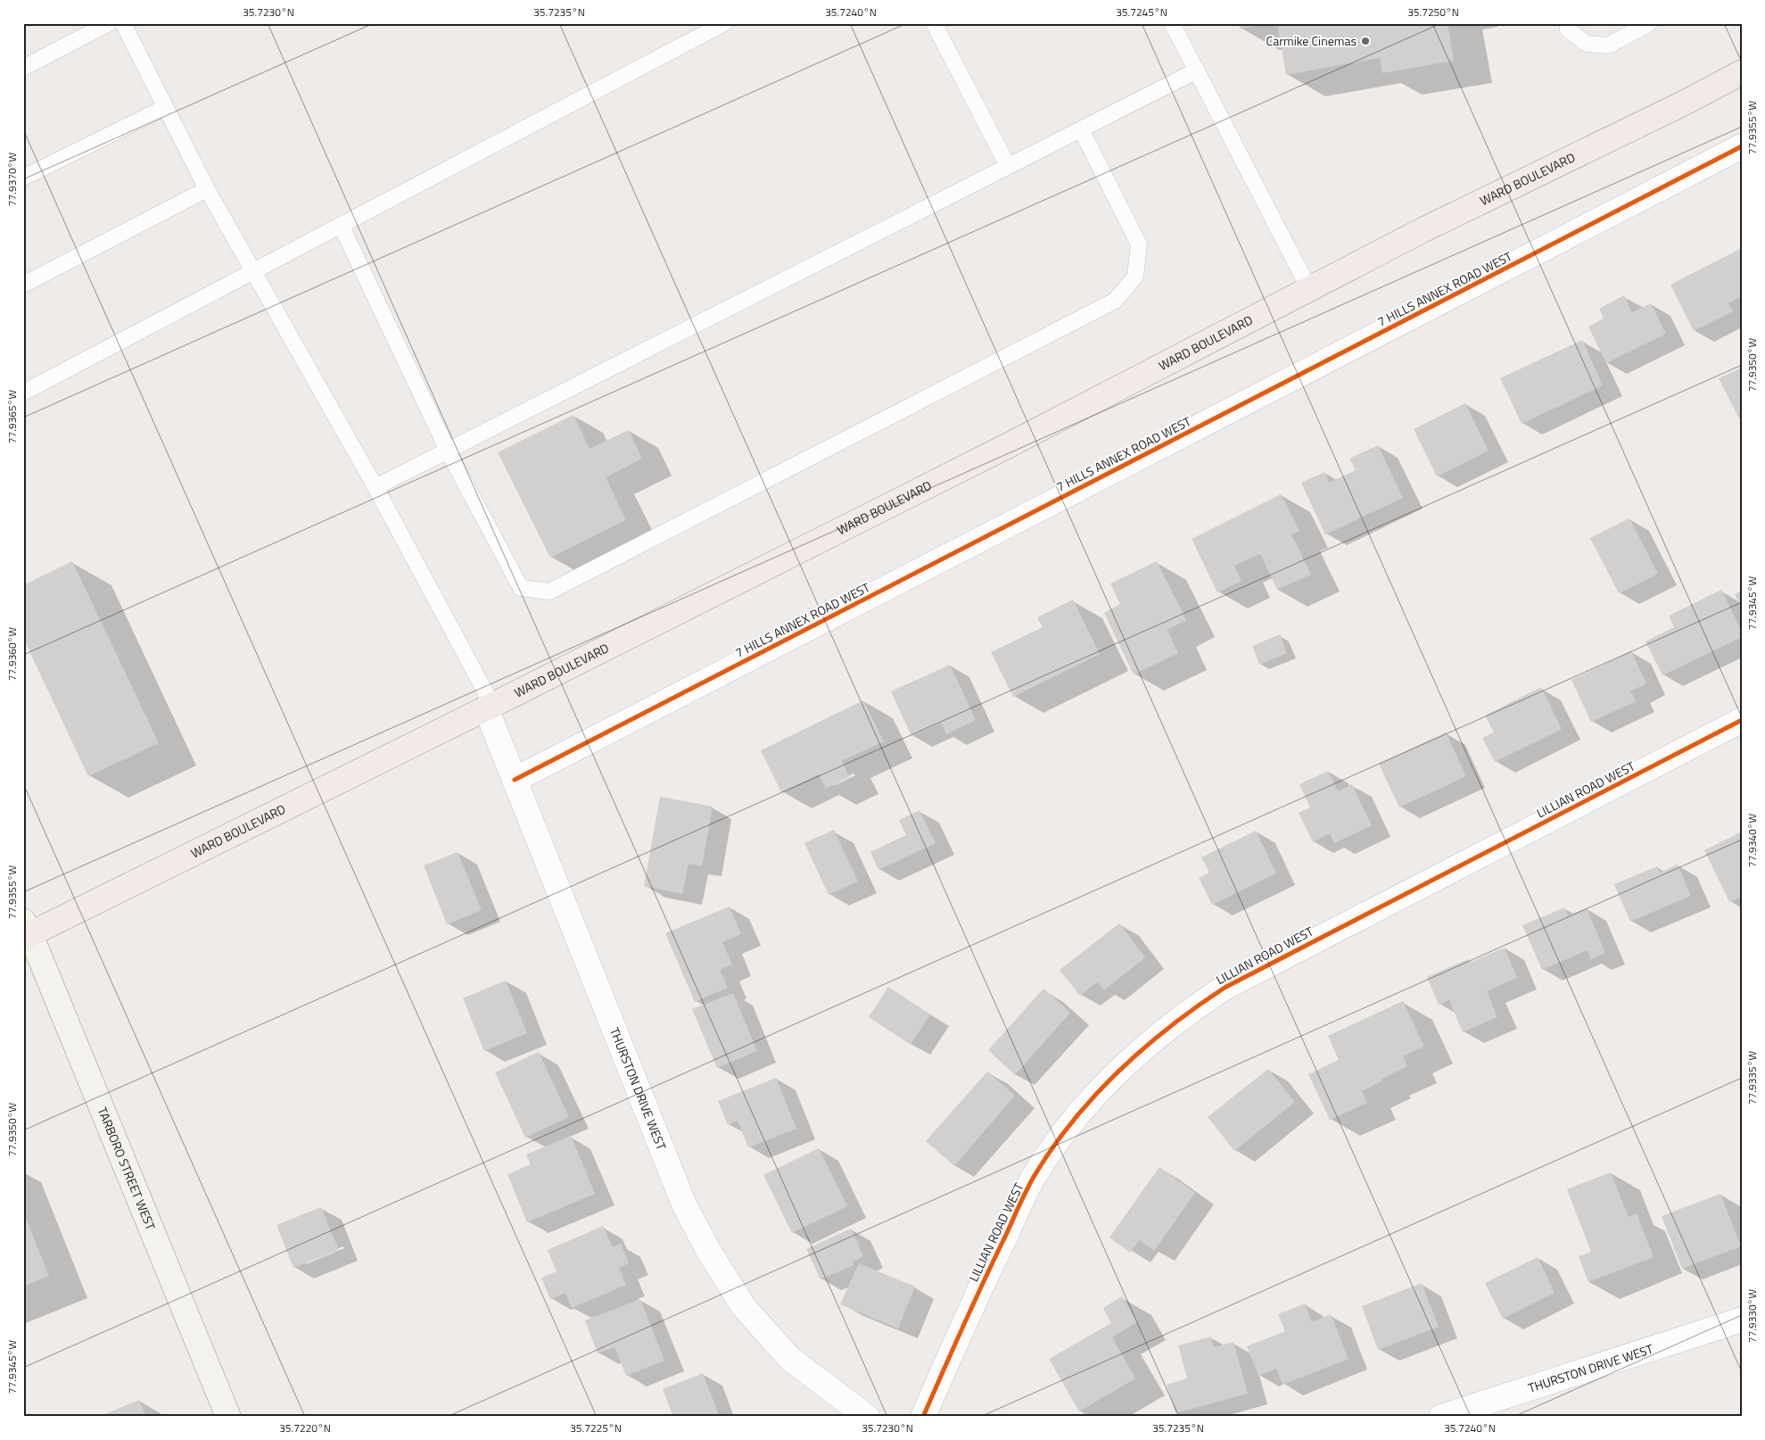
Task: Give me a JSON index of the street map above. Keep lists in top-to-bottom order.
{
  "streets": {
    "main road": ["WARD BOULEVARD", "TARBORO STREET WEST"],
    "street": ["7 HILLS ANNEX ROAD WEST", "LILLIAN ROAD WEST", "THURSTON DRIVE WEST"]
  },
  "crossings": [
    ["WARD BOULEVARD", "THURSTON DRIVE WEST"],
    ["WARD BOULEVARD", "TARBORO STREET WEST"],
    ["7 HILLS ANNEX ROAD WEST", "THURSTON DRIVE WEST"]
  ],
  "places": ["Carmike Cinemas"],
  "coordinates": [
    "35.7230°N",
    "35.7235°N",
    "35.7240°N",
    "35.7245°N",
    "35.7250°N",
    "77.9355°W",
    "77.9370°W",
    "77.9350°W",
    "77.9365°W",
    "77.9345°W",
    "77.9360°W",
    "77.9340°W",
    "77.9335°W",
    "77.9330°W",
    "35.7220°N",
    "35.7225°N"
  ]
}
